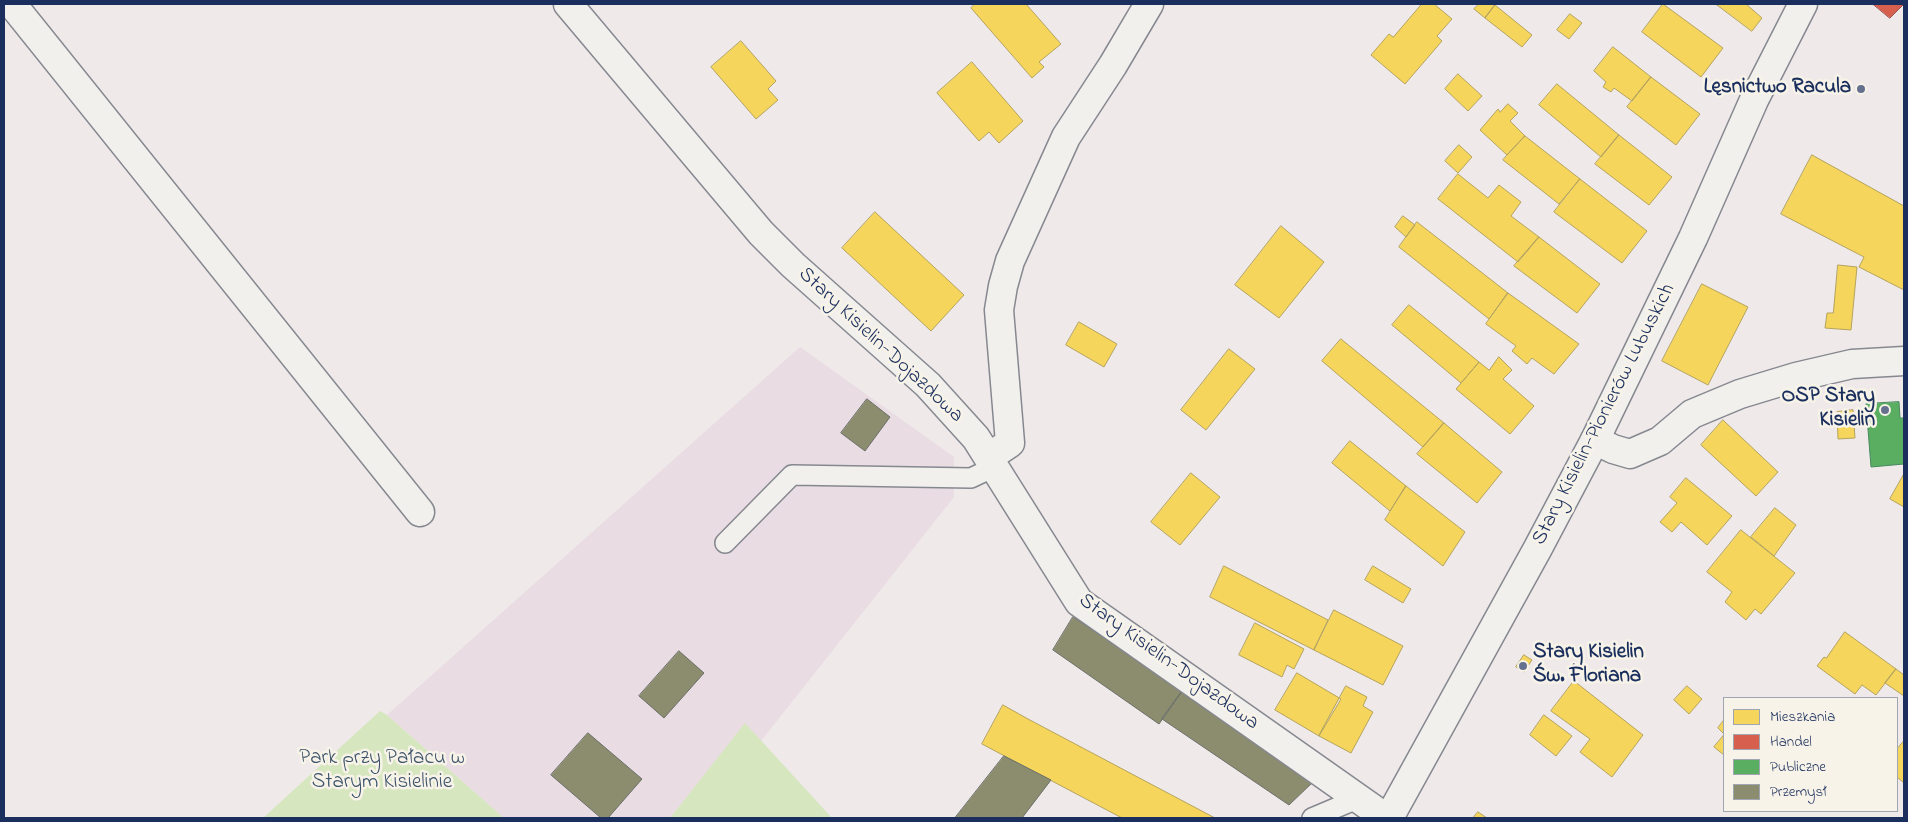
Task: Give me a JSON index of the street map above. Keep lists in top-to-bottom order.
{
  "streets": {
    "street": ["Stary Kisielin-Dojazdowa", "Stary Kisielin-Pionierów Lubuskich"]
  },
  "crossings": [
    ["Stary Kisielin-Dojazdowa", "Stary Kisielin-Pionierów Lubuskich"]
  ],
  "parks": ["Park przy Pałacu w Starym Kisielinie"],
  "places": ["Lęsnictwo Racula", "OSP Stary Kisielin", "Stary Kisielin Św. Floriana"],
  "legend": [
    "Mieszkania",
    "Handel",
    "Publiczne",
    "Przemysł"
  ]
}
